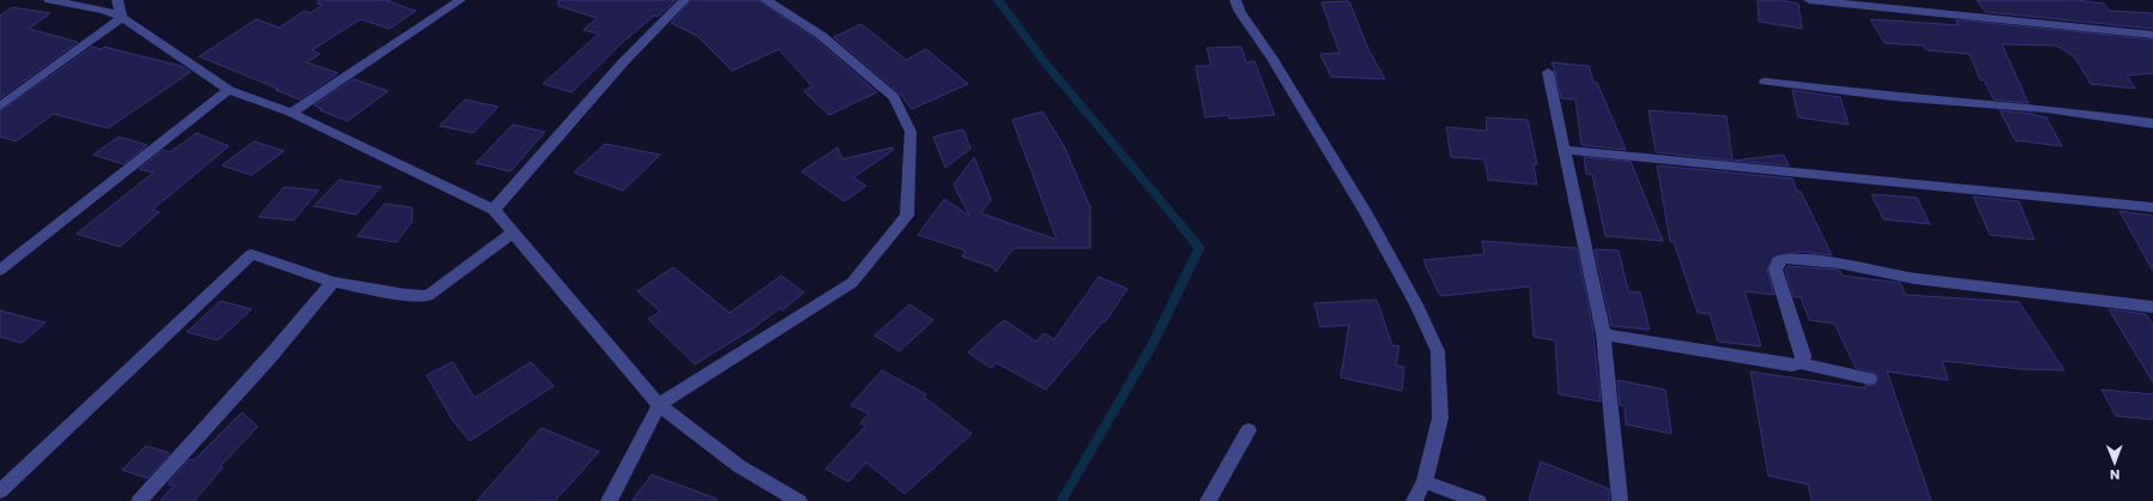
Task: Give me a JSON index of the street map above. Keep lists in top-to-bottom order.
{
  "north": "bottom"
}
